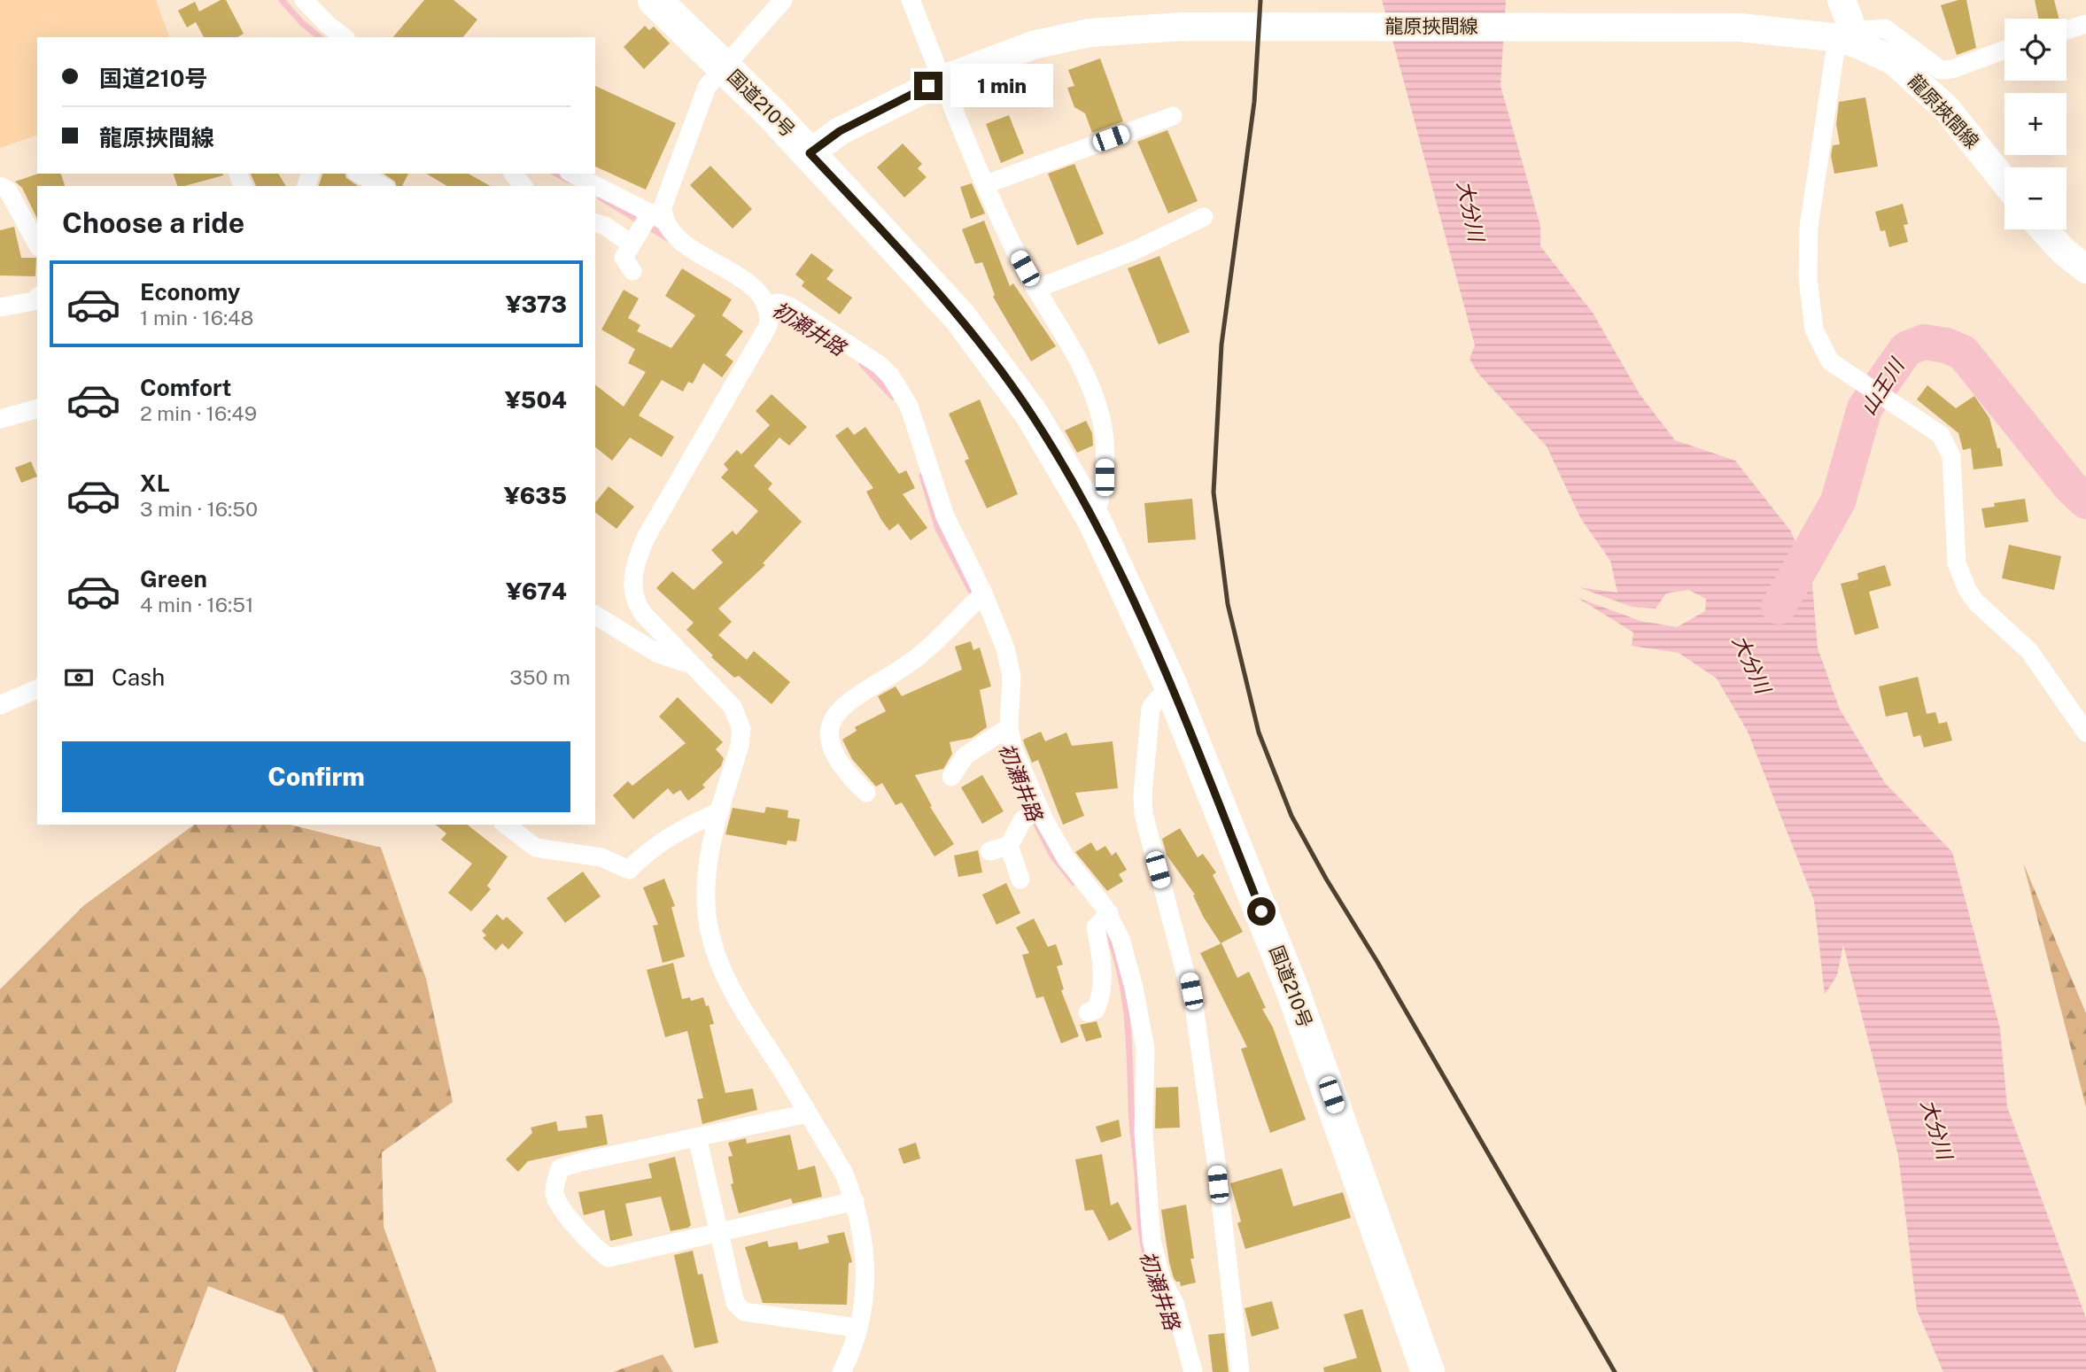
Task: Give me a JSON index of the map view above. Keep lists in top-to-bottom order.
{
  "streets": {
    "highway": ["国道210号"],
    "main road": ["龍原挾間線"]
  },
  "crossings": [
    ["龍原挾間線", "国道210号"]
  ],
  "water": ["大分川", "初瀬井路", "山王川"],
  "page": {
    "map_buttons": ["+", "−"],
    "banner": ["国道210号", "龍原挾間線"],
    "bubble": "1 min",
    "heading": "Choose a ride",
    "list": [
      {
        "name": "Economy",
        "note": "1 min · 16:48",
        "value": "¥373"
      },
      {
        "name": "Comfort",
        "note": "2 min · 16:49",
        "value": "¥504"
      },
      {
        "name": "XL",
        "note": "3 min · 16:50",
        "value": "¥635"
      },
      {
        "name": "Green",
        "note": "4 min · 16:51",
        "value": "¥674"
      }
    ],
    "pay": ["Cash", "350 m"],
    "buttons": "Confirm"
  }
}
